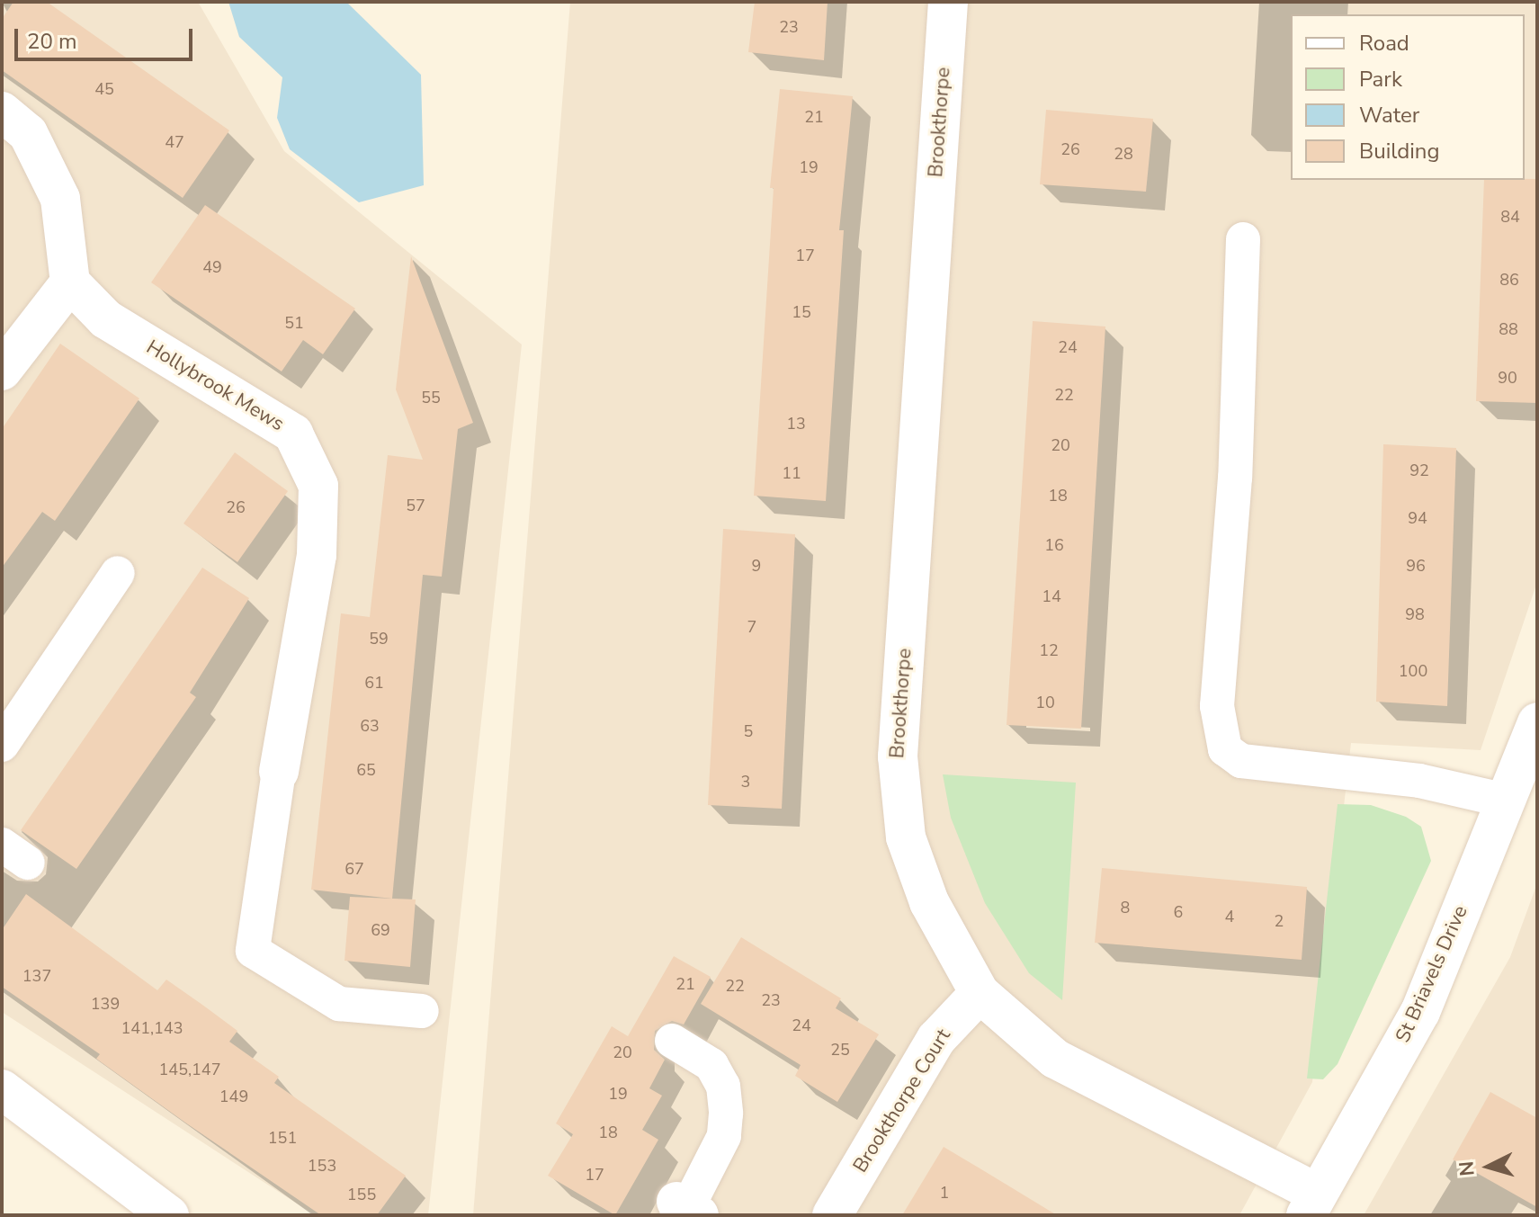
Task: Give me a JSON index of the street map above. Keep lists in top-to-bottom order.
{
  "streets": {
    "street": [
      "Brookthorpe",
      "Hollybrook Mews",
      "St Briavels Drive",
      "Brookthorpe Court"
    ]
  },
  "crossings": [
    ["Brookthorpe", "St Briavels Drive"],
    ["Brookthorpe", "Brookthorpe Court"]
  ],
  "house_numbers": [
    "23",
    "45",
    "21",
    "47",
    "26",
    "28",
    "19",
    "84",
    "17",
    "49",
    "86",
    "15",
    "51",
    "88",
    "24",
    "90",
    "22",
    "55",
    "13",
    "20",
    "92",
    "11",
    "18",
    "57",
    "26",
    "94",
    "16",
    "9",
    "96",
    "14",
    "98",
    "7",
    "59",
    "12",
    "100",
    "61",
    "10",
    "63",
    "5",
    "65",
    "3",
    "67",
    "8",
    "6",
    "4",
    "2",
    "69",
    "137",
    "21",
    "22",
    "23",
    "139",
    "24",
    "141,143",
    "25",
    "20",
    "145,147",
    "19",
    "149",
    "18",
    "151",
    "153",
    "17",
    "1",
    "155"
  ],
  "legend": [
    "Road",
    "Park",
    "Water",
    "Building"
  ],
  "scale_bar": "20 m",
  "north": "left"
}
